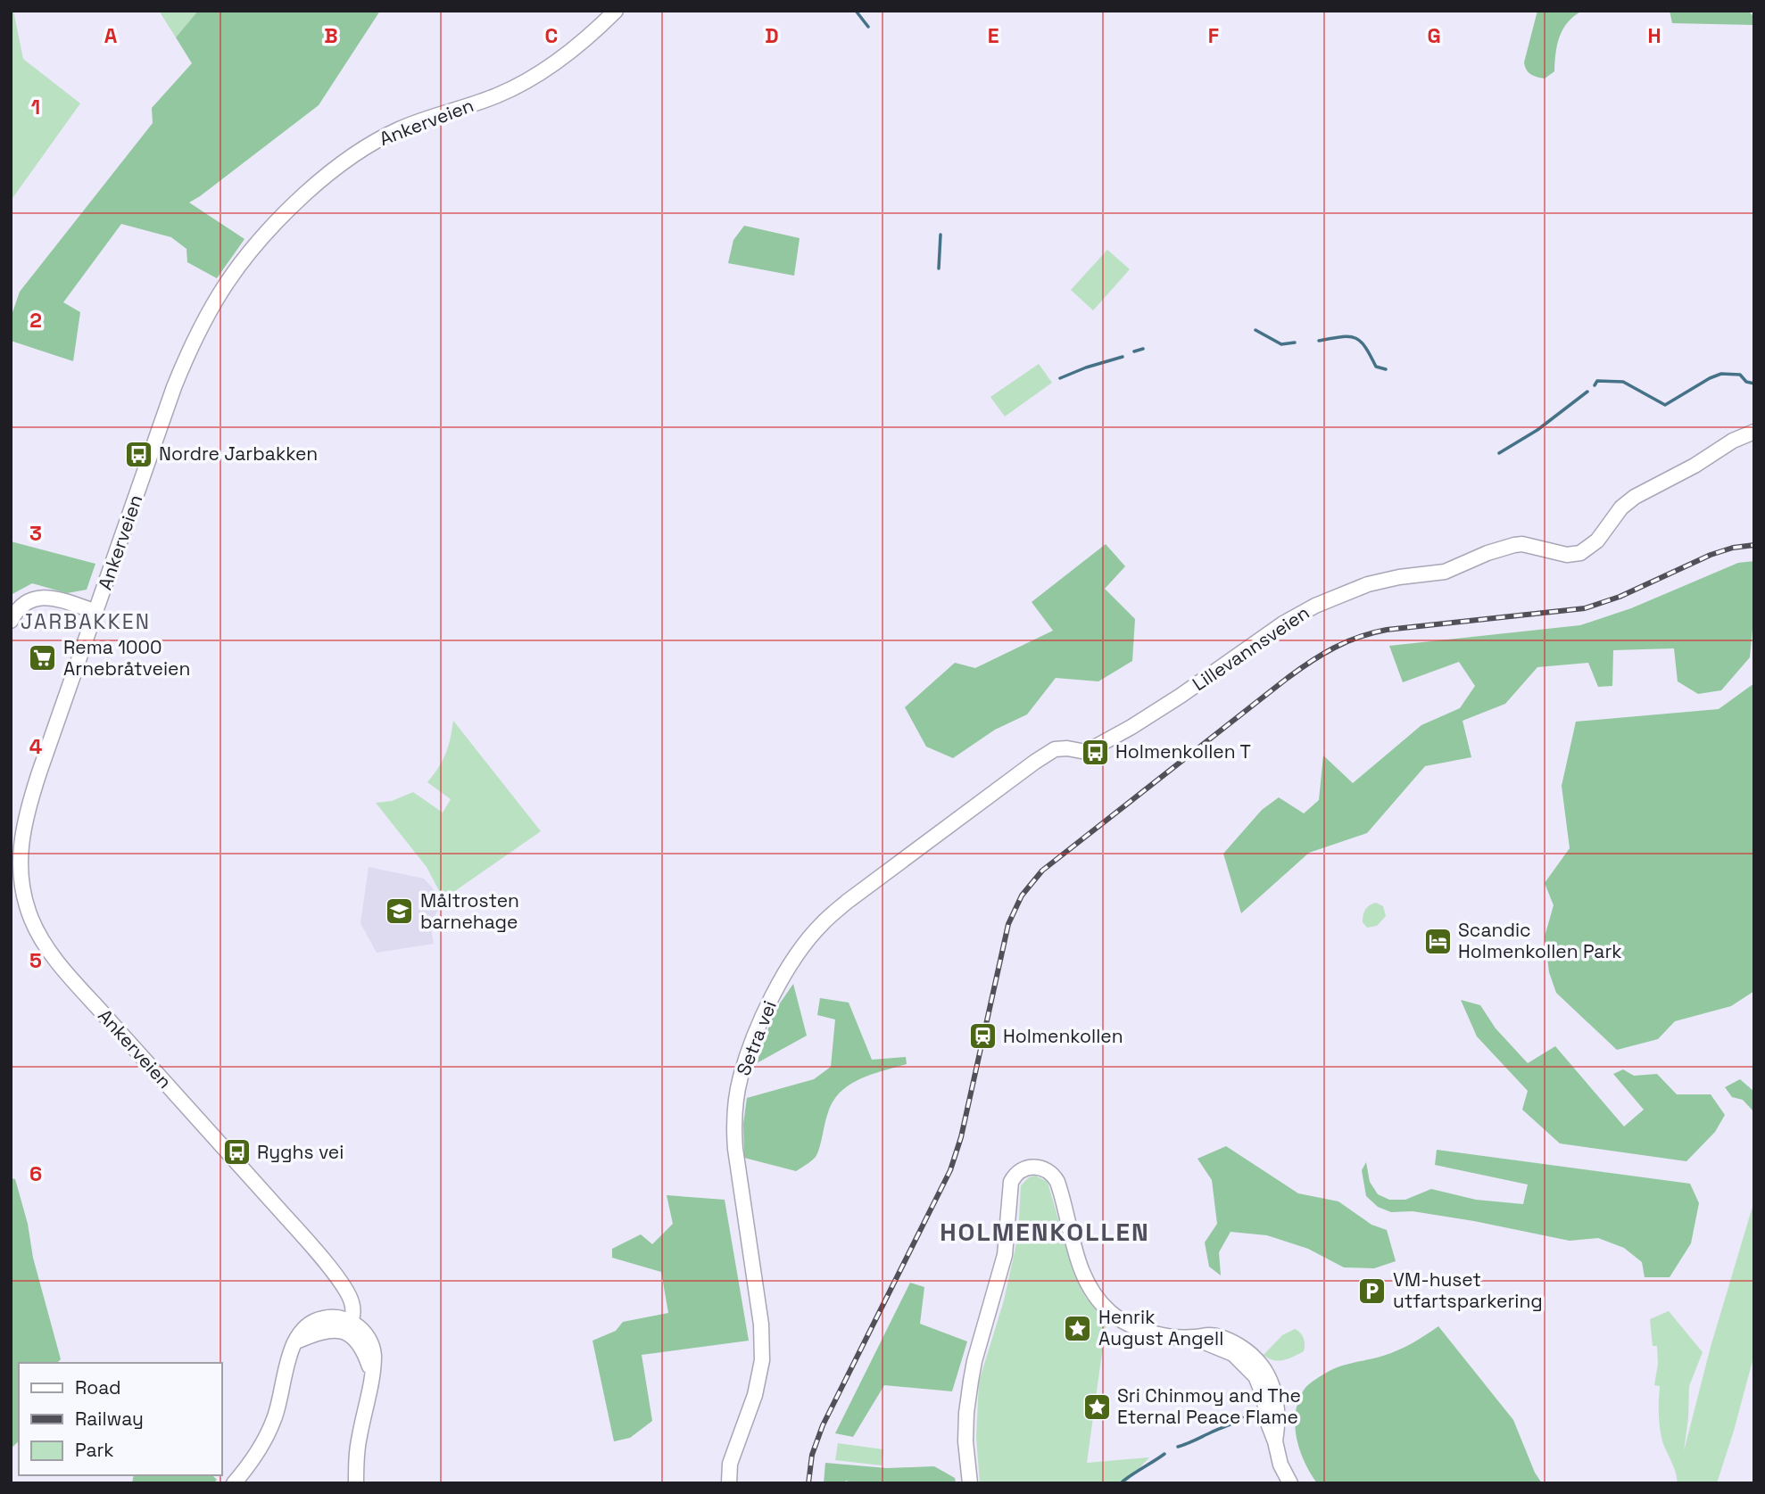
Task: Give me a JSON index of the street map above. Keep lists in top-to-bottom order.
{
  "streets": {
    "main road": ["Ankerveien", "Lillevannsveien", "Setra vei"]
  },
  "crossings": [
    ["Lillevannsveien", "Setra vei"]
  ],
  "districts": ["JARBAKKEN", "HOLMENKOLLEN"],
  "places": {
    "bus stop": ["Nordre Jarbakken", "Holmenkollen T", "Ryghs vei"],
    "supermarket": ["Rema 1000 Arnebråtveien"],
    "school or university": ["Måltrosten barnehage"],
    "hotel": ["Scandic Holmenkollen Park"],
    "station": ["Holmenkollen"],
    "parking": ["VM-huset utfartsparkering"],
    "place": ["Henrik August Angell", "Sri Chinmoy and The Eternal Peace Flame"]
  },
  "legend": ["Road", "Railway", "Park"],
  "grid": {
    "columns": [
      "A",
      "B",
      "C",
      "D",
      "E",
      "F",
      "G",
      "H"
    ],
    "rows": [
      "1",
      "2",
      "3",
      "4",
      "5",
      "6"
    ]
  }
}
